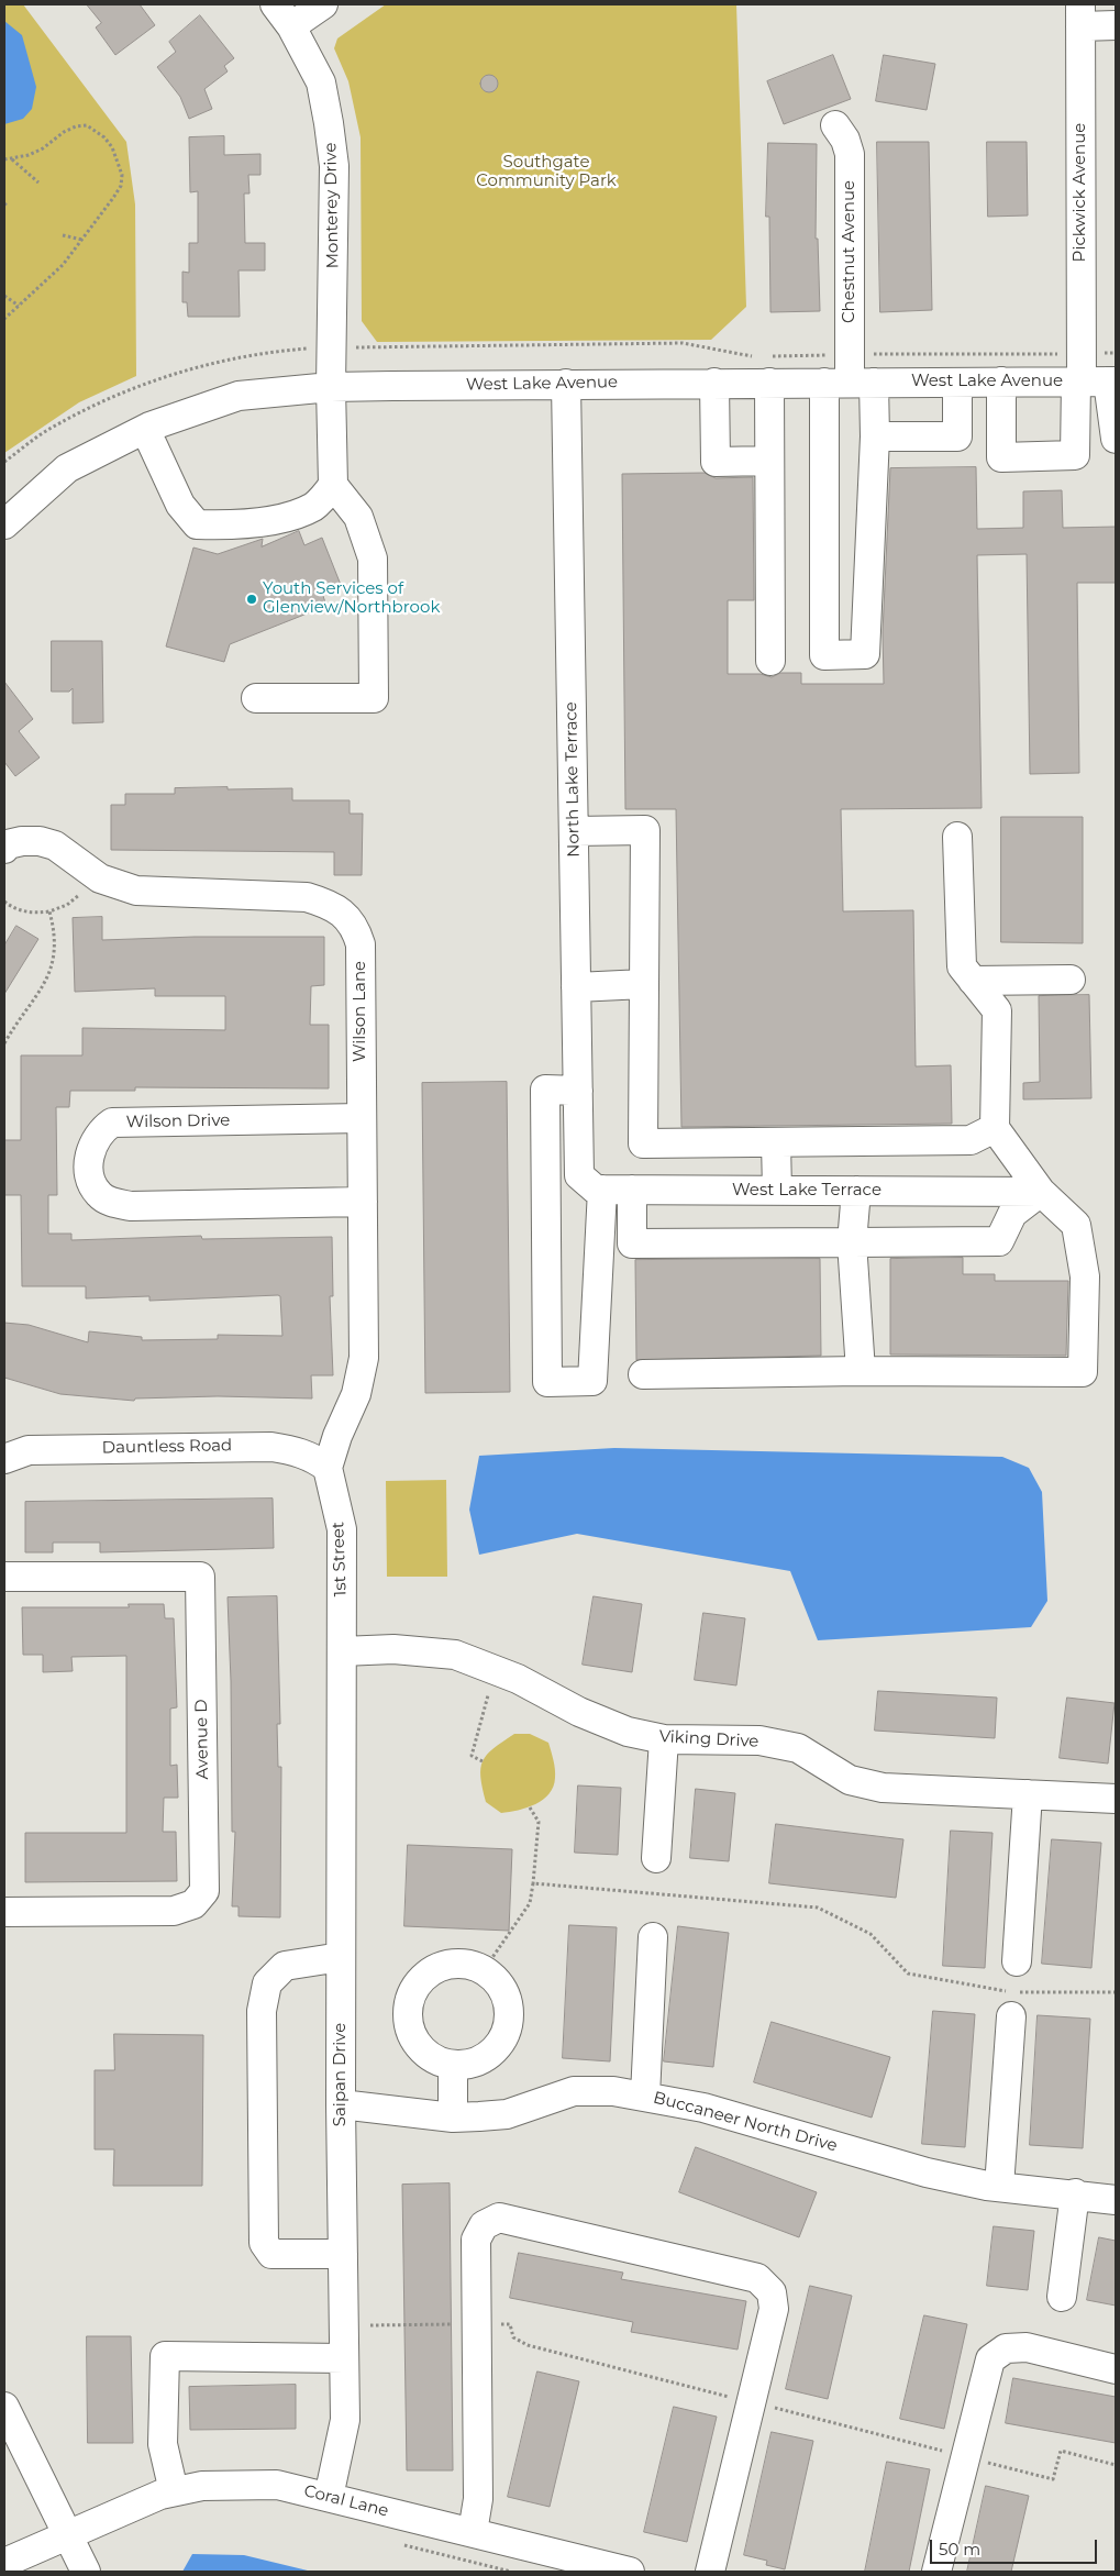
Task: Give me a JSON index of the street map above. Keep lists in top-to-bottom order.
{
  "streets": {
    "street": [
      "Pickwick Avenue",
      "Monterey Drive",
      "Chestnut Avenue",
      "West Lake Avenue",
      "North Lake Terrace",
      "Wilson Lane",
      "Wilson Drive",
      "West Lake Terrace",
      "Dauntless Road",
      "1st Street",
      "Avenue D",
      "Viking Drive",
      "Saipan Drive",
      "Buccaneer North Drive",
      "Coral Lane"
    ]
  },
  "crossings": [
    ["Pickwick Avenue", "West Lake Avenue"],
    ["Monterey Drive", "West Lake Avenue"],
    ["Chestnut Avenue", "West Lake Avenue"],
    ["West Lake Avenue", "North Lake Terrace"],
    ["North Lake Terrace", "West Lake Terrace"],
    ["Wilson Lane", "Wilson Drive"],
    ["Wilson Lane", "Dauntless Road"],
    ["Wilson Lane", "1st Street"],
    ["Dauntless Road", "1st Street"],
    ["1st Street", "Viking Drive"],
    ["1st Street", "Saipan Drive"],
    ["Viking Drive", "Saipan Drive"],
    ["Saipan Drive", "Buccaneer North Drive"],
    ["Saipan Drive", "Coral Lane"]
  ],
  "parks": ["Southgate Community Park"],
  "places": ["Youth Services of Glenview/Northbrook"],
  "scale_bar": "50 m"
}
